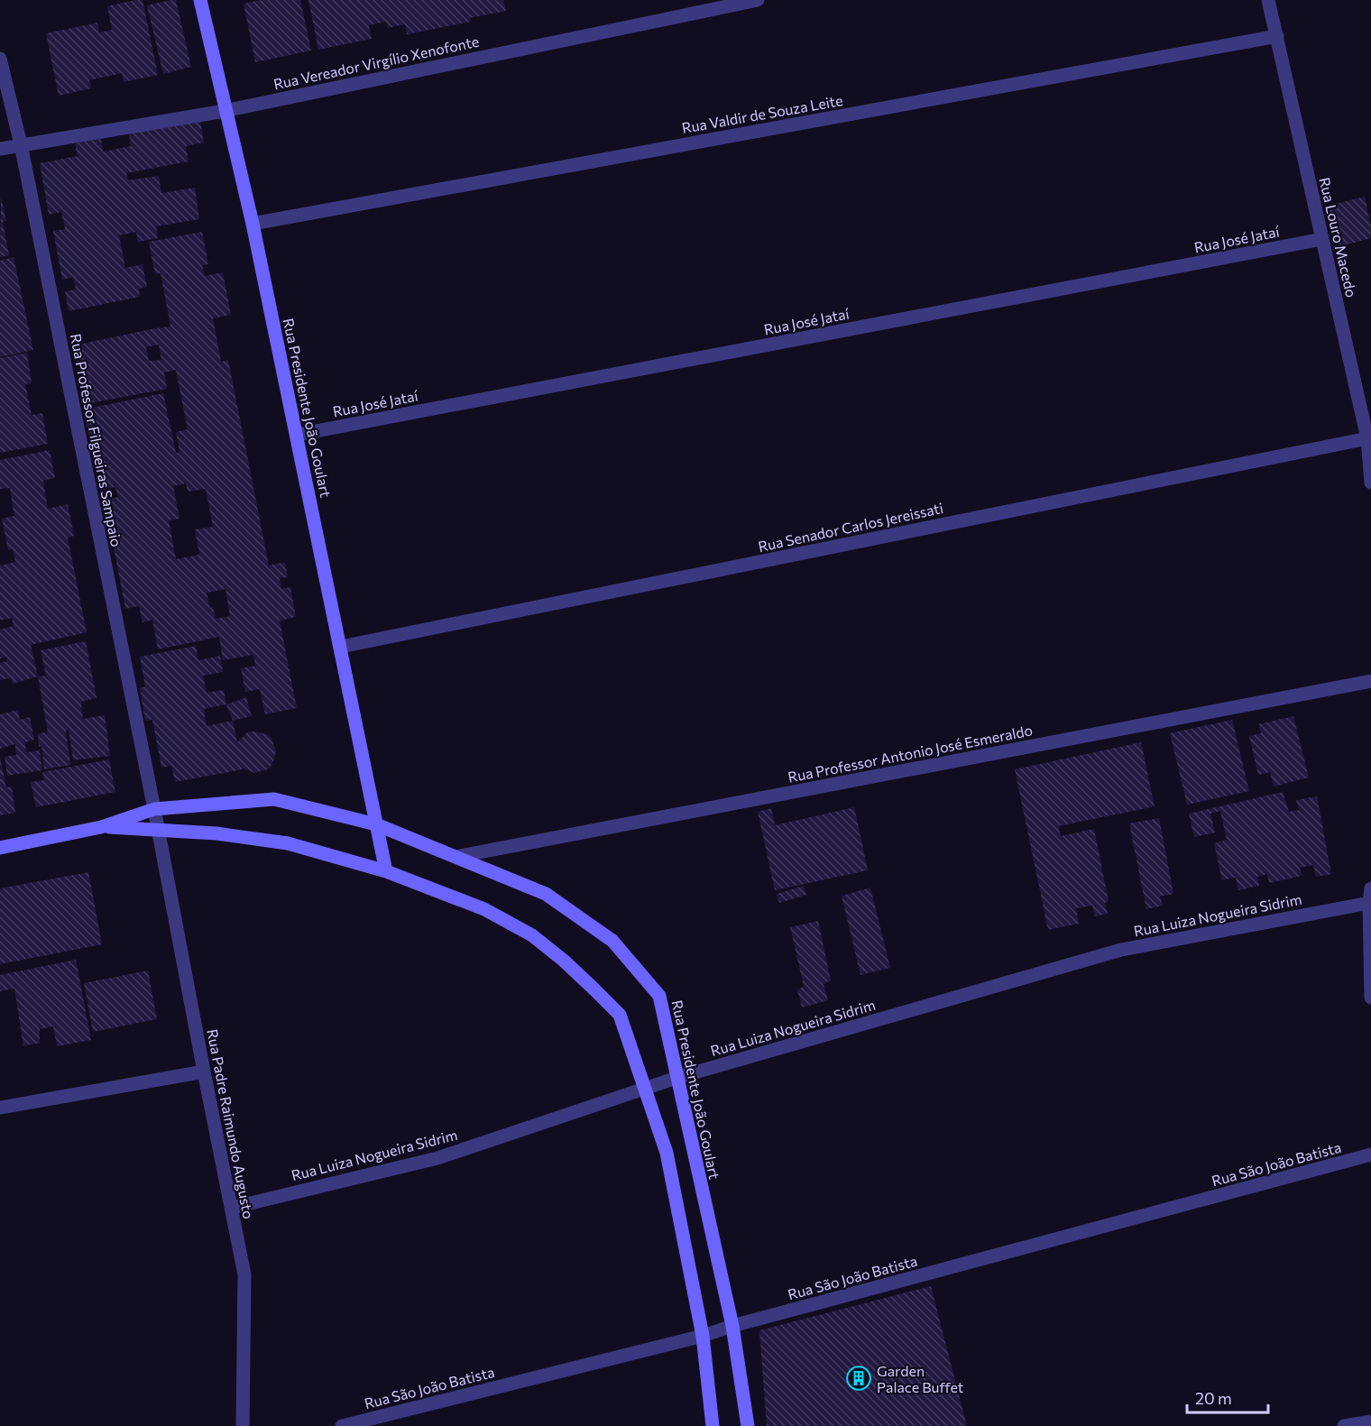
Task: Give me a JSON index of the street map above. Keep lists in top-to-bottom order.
{
  "streets": {
    "street": [
      "Rua Vereador Virgílio Xenofonte",
      "Rua Valdir de Souza Leite",
      "Rua Louro Macedo",
      "Rua José Jataí",
      "Rua Presidente João Goulart",
      "Rua Professor Filgueiras Sampaio",
      "Rua Senador Carlos Jereissati",
      "Rua Professor Antonio José Esmeraldo",
      "Rua Luiza Nogueira Sidrim",
      "Rua Padre Raimundo Augusto",
      "Rua São João Batista"
    ]
  },
  "crossings": [
    ["Rua Vereador Virgílio Xenofonte", "Rua Presidente João Goulart"],
    ["Rua Vereador Virgílio Xenofonte", "Rua Professor Filgueiras Sampaio"],
    ["Rua Valdir de Souza Leite", "Rua Louro Macedo"],
    ["Rua Valdir de Souza Leite", "Rua Presidente João Goulart"],
    ["Rua Louro Macedo", "Rua José Jataí"],
    ["Rua Louro Macedo", "Rua Senador Carlos Jereissati"],
    ["Rua José Jataí", "Rua Presidente João Goulart"],
    ["Rua Presidente João Goulart", "Rua Professor Filgueiras Sampaio"],
    ["Rua Presidente João Goulart", "Rua Senador Carlos Jereissati"],
    ["Rua Presidente João Goulart", "Rua Professor Antonio José Esmeraldo"],
    ["Rua Presidente João Goulart", "Rua Luiza Nogueira Sidrim"],
    ["Rua Presidente João Goulart", "Rua São João Batista"],
    ["Rua Professor Filgueiras Sampaio", "Rua Padre Raimundo Augusto"],
    ["Rua Luiza Nogueira Sidrim", "Rua Padre Raimundo Augusto"]
  ],
  "places": {
    "building": ["Garden Palace Buffet"]
  },
  "scale_bar": "20 m"
}
